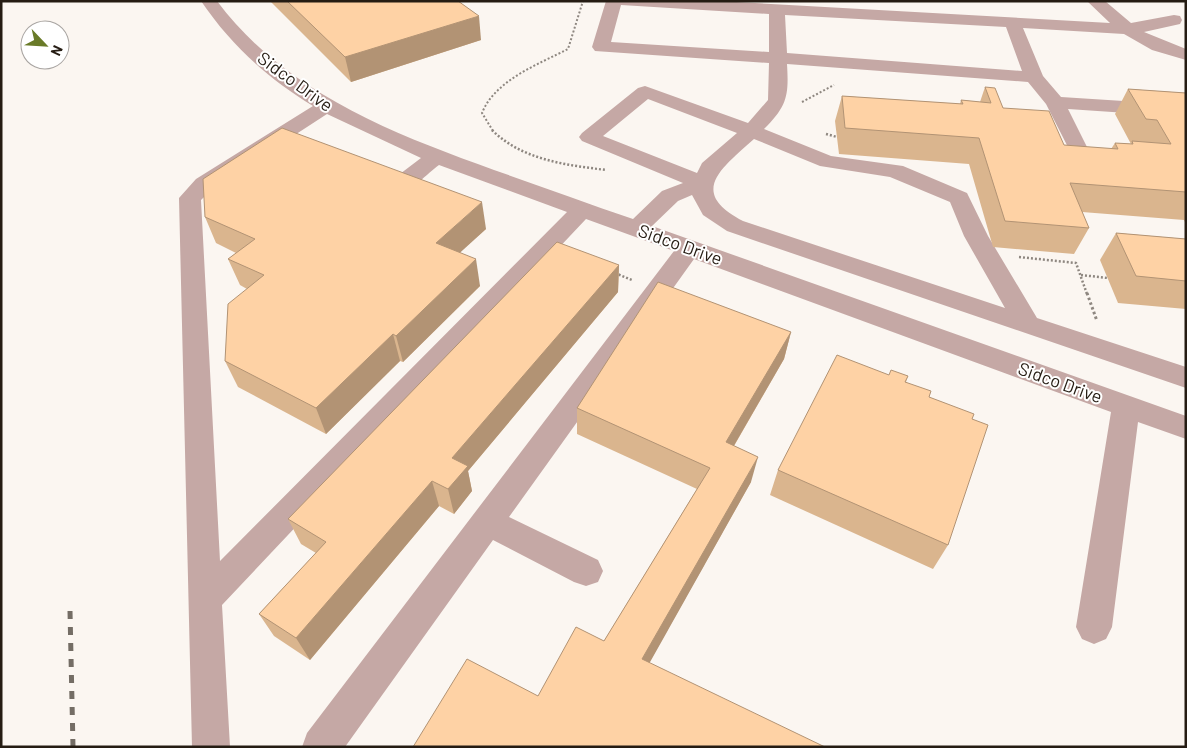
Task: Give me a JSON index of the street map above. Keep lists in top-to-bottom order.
{
  "streets": {
    "street": ["Sidco Drive"]
  },
  "north": "bottom right"
}
